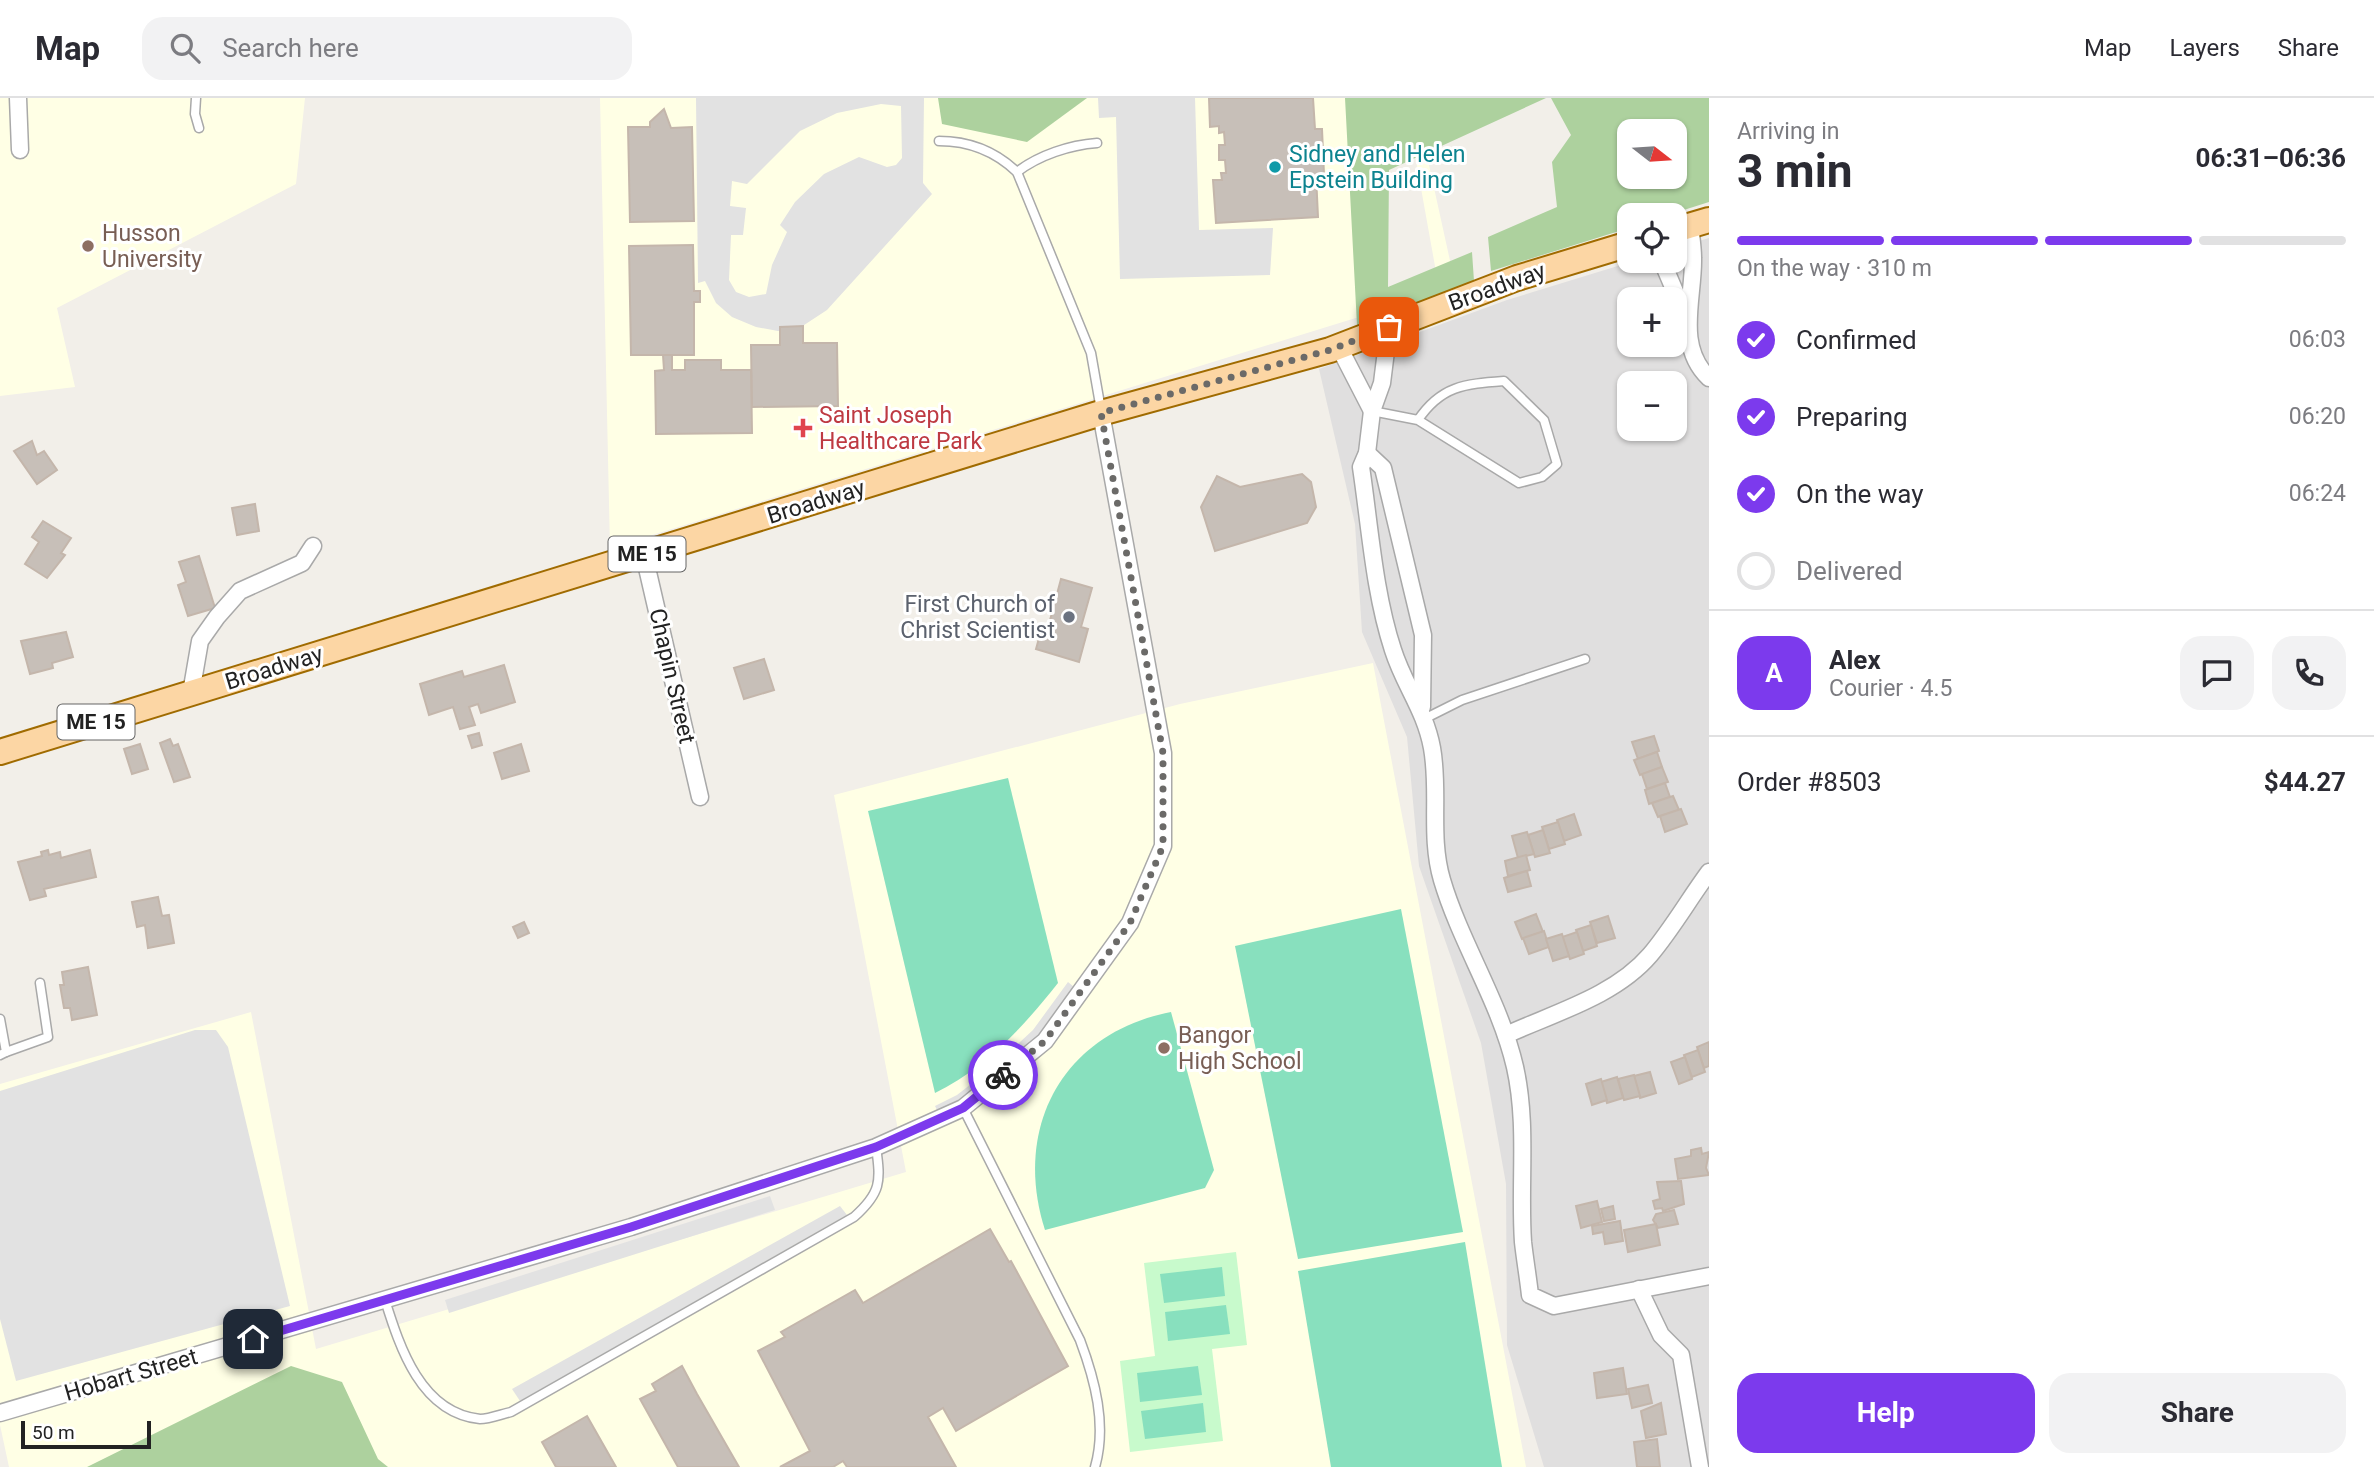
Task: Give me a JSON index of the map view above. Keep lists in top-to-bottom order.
{
  "streets": {
    "main road": ["Broadway", "ME 15"],
    "street": ["Chapin Street", "Hobart Street"]
  },
  "crossings": [
    ["Broadway", "Chapin Street"],
    ["Broadway", "Hobart Street"]
  ],
  "places": {
    "other": [
      "Sidney and Helen Epstein Building",
      "Husson University",
      "First Church of Christ Scientist",
      "Bangor High School"
    ],
    "health": ["Saint Joseph Healthcare Park"]
  },
  "scale_bar": "50 m",
  "north": "right",
  "page": {
    "header": "Map",
    "search": "Search here",
    "nav": ["Map", "Layers", "Share"],
    "heading": ["3 min", "Arriving in", "06:31–06:36"],
    "panel": [
      "Alex",
      "Courier · 4.5",
      "Order #8503",
      "$44.27"
    ],
    "map_buttons": ["+", "−"],
    "bar": "On the way · 310 m",
    "list": [
      ["Confirmed", "06:03"],
      ["Preparing", "06:20"],
      ["On the way", "06:24"],
      "Delivered"
    ],
    "round": "A",
    "buttons": ["Help", "Share"],
    "scale": "50 m"
  }
}
